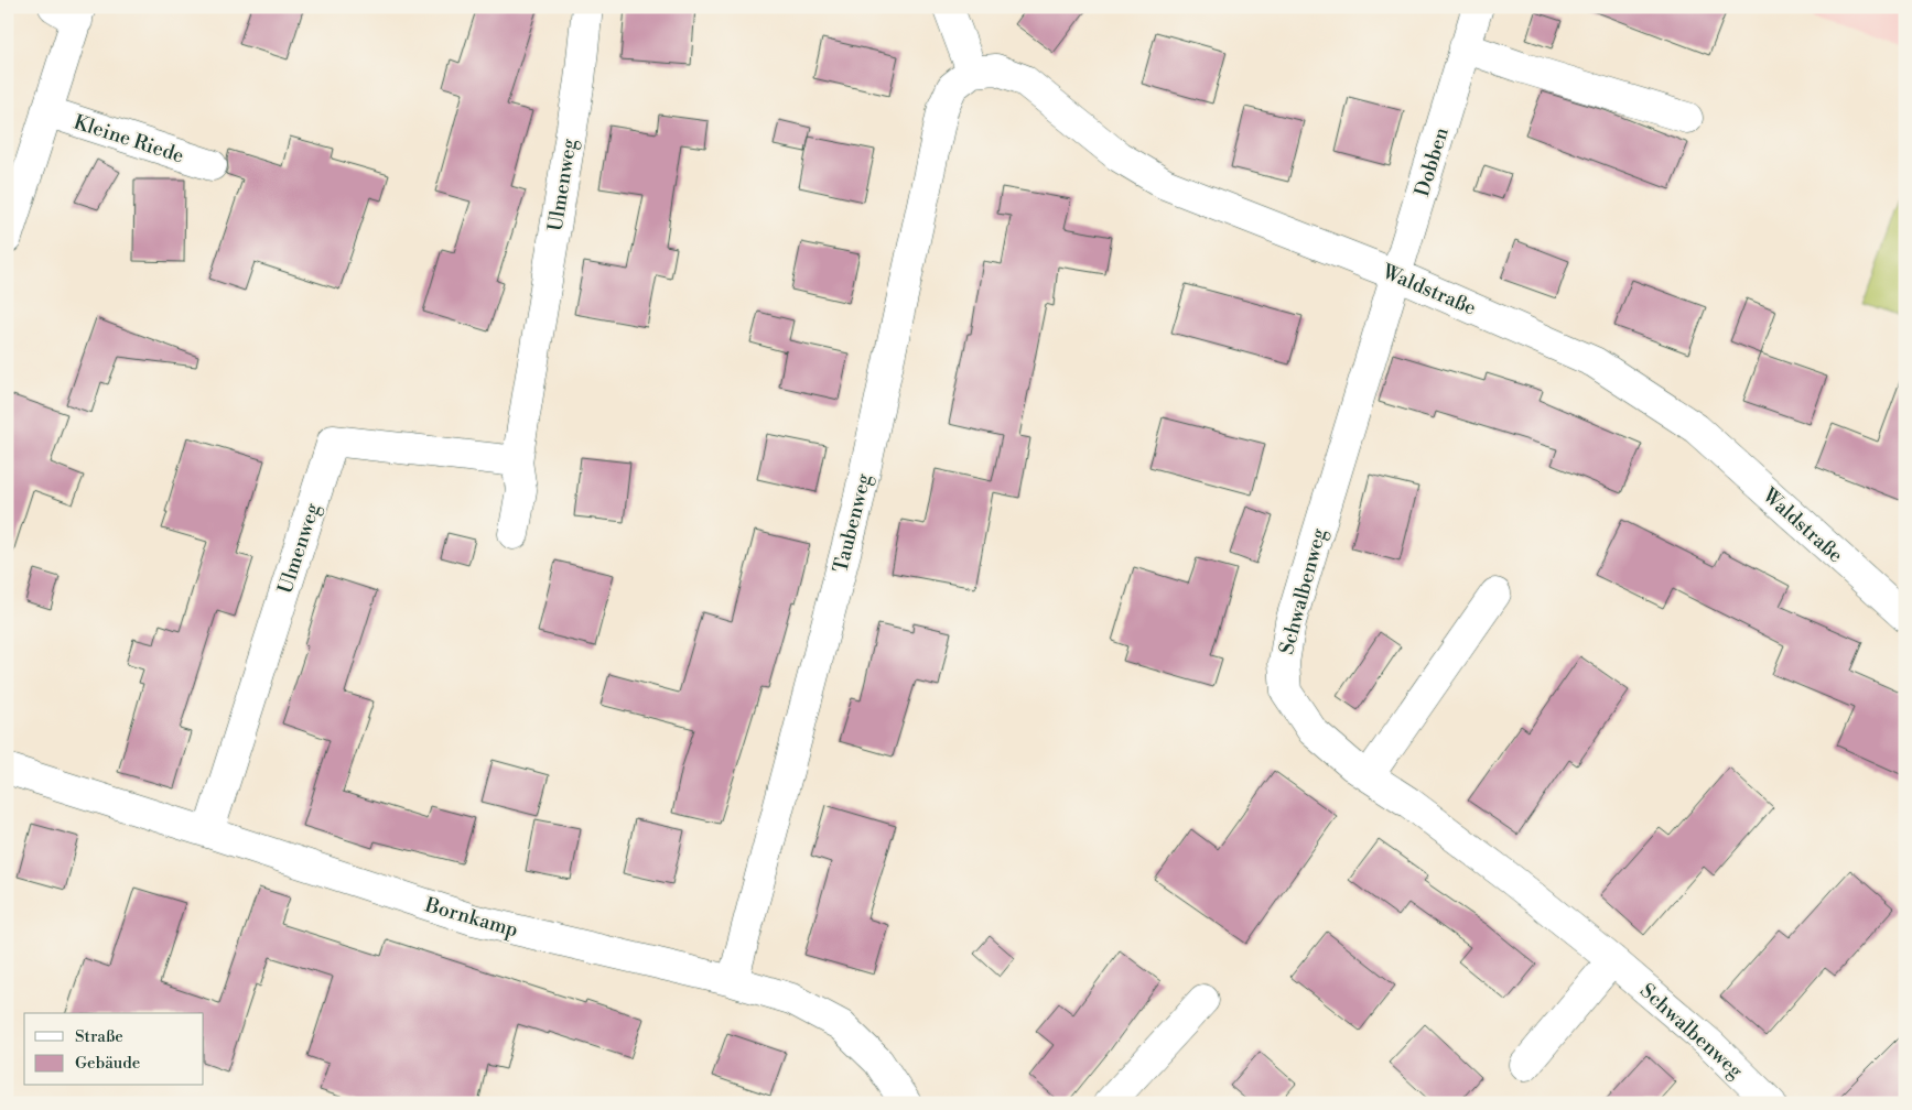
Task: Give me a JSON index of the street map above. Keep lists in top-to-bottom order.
{
  "streets": {
    "street": [
      "Kleine Riede",
      "Dobben",
      "Ulmenweg",
      "Waldstraße",
      "Taubenweg",
      "Schwalbenweg",
      "Bornkamp"
    ]
  },
  "crossings": [
    ["Dobben", "Waldstraße"],
    ["Dobben", "Schwalbenweg"],
    ["Ulmenweg", "Bornkamp"],
    ["Waldstraße", "Taubenweg"],
    ["Waldstraße", "Schwalbenweg"],
    ["Taubenweg", "Bornkamp"]
  ],
  "legend": ["Straße", "Gebäude"]
}
